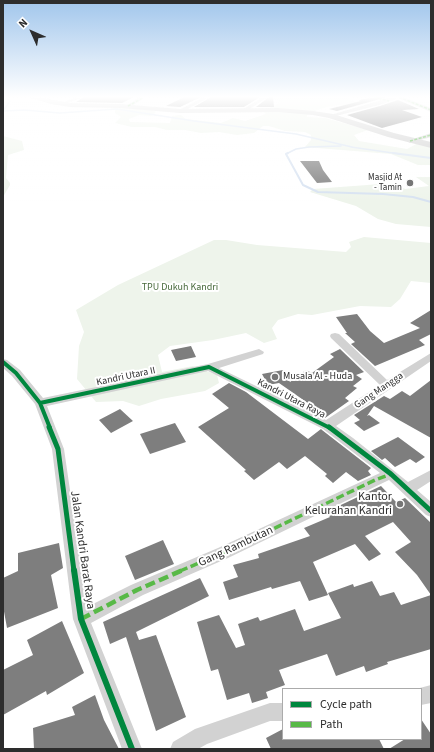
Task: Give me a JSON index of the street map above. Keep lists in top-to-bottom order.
{
  "streets": {
    "street": [
      "Kandri Utara II",
      "Gang Mangga",
      "Kandri Utara Raya",
      "Gang Rambutan",
      "Jalan Kandri Barat Raya"
    ]
  },
  "crossings": [
    ["Kandri Utara II", "Kandri Utara Raya"],
    ["Kandri Utara II", "Jalan Kandri Barat Raya"],
    ["Gang Mangga", "Kandri Utara Raya"],
    ["Kandri Utara Raya", "Gang Rambutan"],
    ["Gang Rambutan", "Jalan Kandri Barat Raya"]
  ],
  "parks": ["TPU Dukuh Kandri"],
  "places": ["Masjid At - Tamin", "Musala Al - Huda", "Kantor Kelurahan Kandri"],
  "legend": ["Cycle path", "Path"],
  "north": "top left"
}
